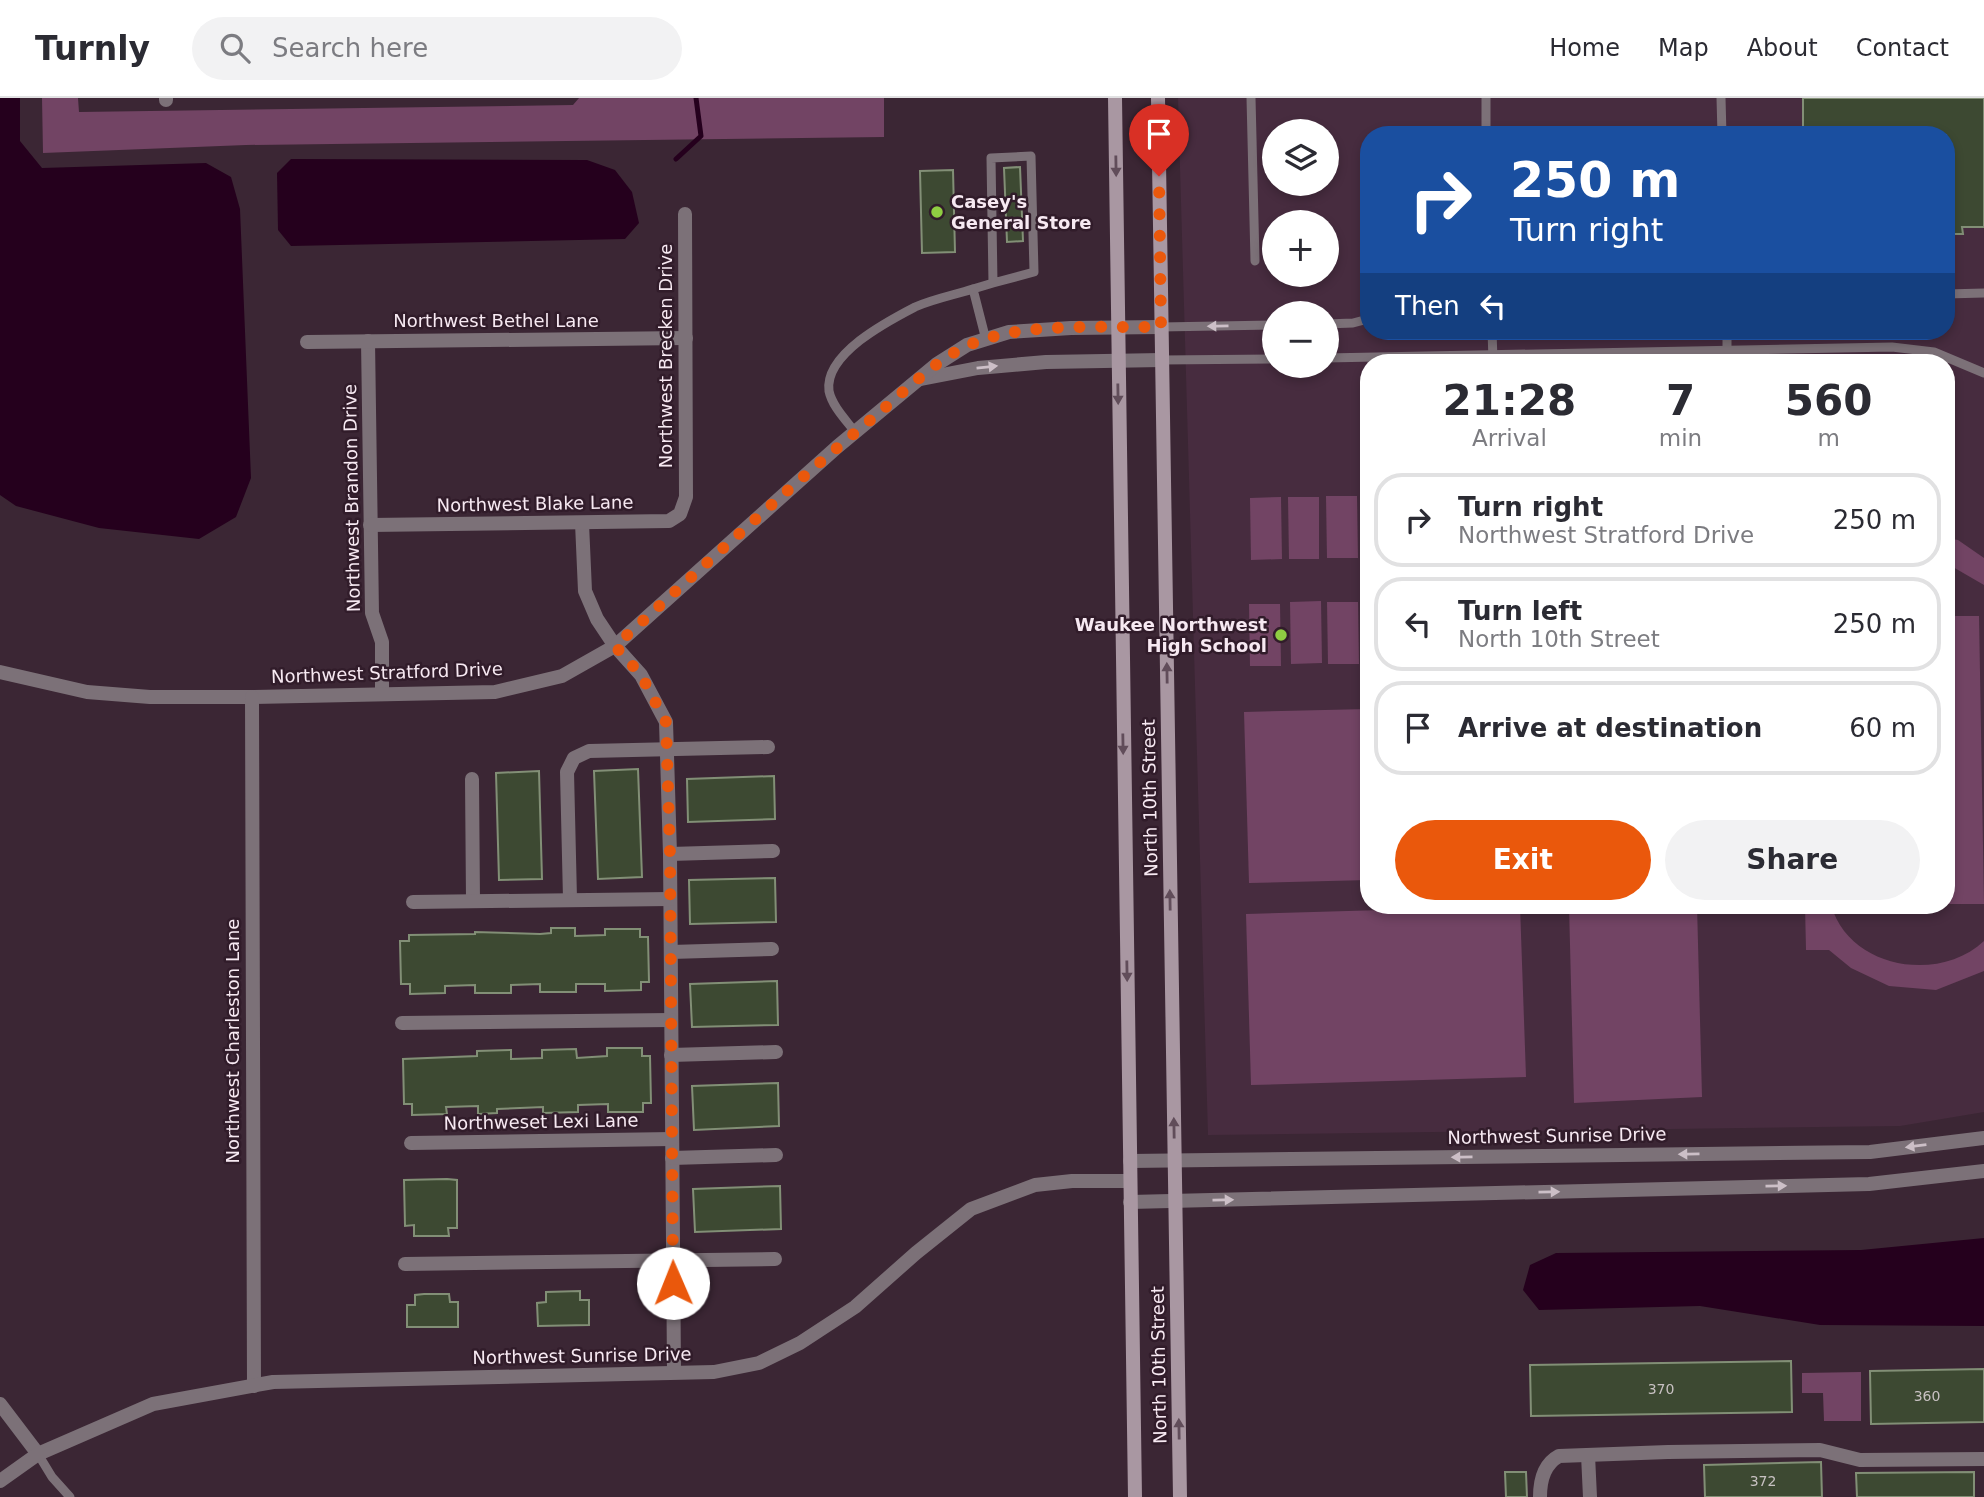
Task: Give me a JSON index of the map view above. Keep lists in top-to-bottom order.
{
  "streets": {
    "main road": ["North 10th Street"],
    "street": [
      "Northwest Bethel Lane",
      "Northwest Brecken Drive",
      "Northwest Brandon Drive",
      "Northwest Blake Lane",
      "Northwest Stratford Drive",
      "Northwest Charleston Lane",
      "Northweset Lexi Lane",
      "Northwest Sunrise Drive"
    ]
  },
  "crossings": [
    ["Northwest Bethel Lane", "Northwest Brecken Drive"],
    ["Northwest Bethel Lane", "Northwest Brandon Drive"],
    ["Northwest Brecken Drive", "Northwest Blake Lane"],
    ["Northwest Brandon Drive", "Northwest Blake Lane"],
    ["Northwest Brandon Drive", "Northwest Stratford Drive"],
    ["Northwest Stratford Drive", "North 10th Street"],
    ["Northwest Stratford Drive", "Northwest Charleston Lane"],
    ["North 10th Street", "Northwest Sunrise Drive"],
    ["Northwest Charleston Lane", "Northwest Sunrise Drive"]
  ],
  "places": ["Casey's General Store", "Waukee Northwest High School"],
  "house_numbers": ["370", "360", "372"],
  "page": {
    "header": "Turnly",
    "search": "Search here",
    "nav": [
      "Home",
      "Map",
      "About",
      "Contact"
    ],
    "map_buttons": ["+", "−"],
    "turn": ["250 m", "Turn right"],
    "then": "Then",
    "eta": [
      "21:28",
      "Arrival",
      "7",
      "min",
      "560",
      "m"
    ],
    "list": [
      {
        "name": "Turn right",
        "note": "Northwest Stratford Drive",
        "value": "250 m"
      },
      {
        "name": "Turn left",
        "note": "North 10th Street",
        "value": "250 m"
      },
      {
        "name": "Arrive at destination",
        "value": "60 m"
      }
    ],
    "buttons": ["Exit", "Share"]
  }
}
